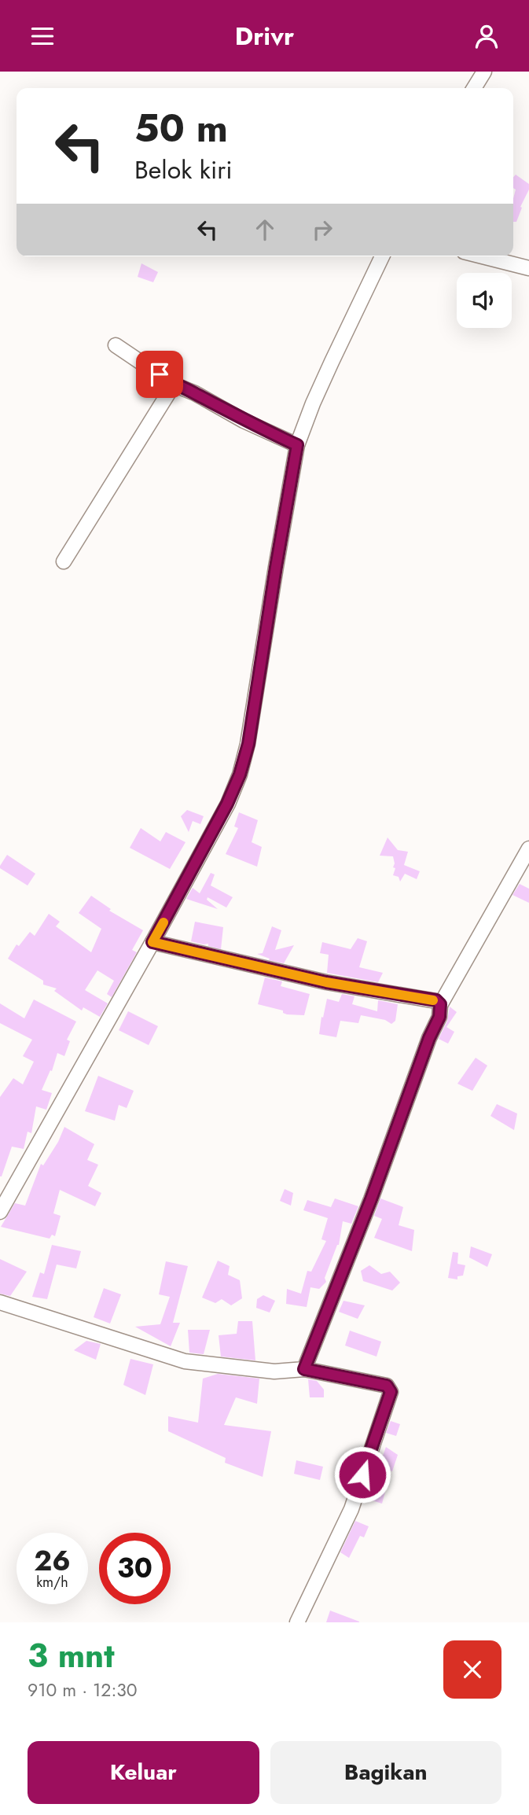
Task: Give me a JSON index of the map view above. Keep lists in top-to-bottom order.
{
  "page": {
    "header": "Drivr",
    "turn": ["50 m", "Belok kiri"],
    "speed": "26 km/h",
    "limit": "30",
    "heading": ["3 mnt", "910 m · 12:30"],
    "buttons": ["Keluar", "Bagikan"]
  }
}
